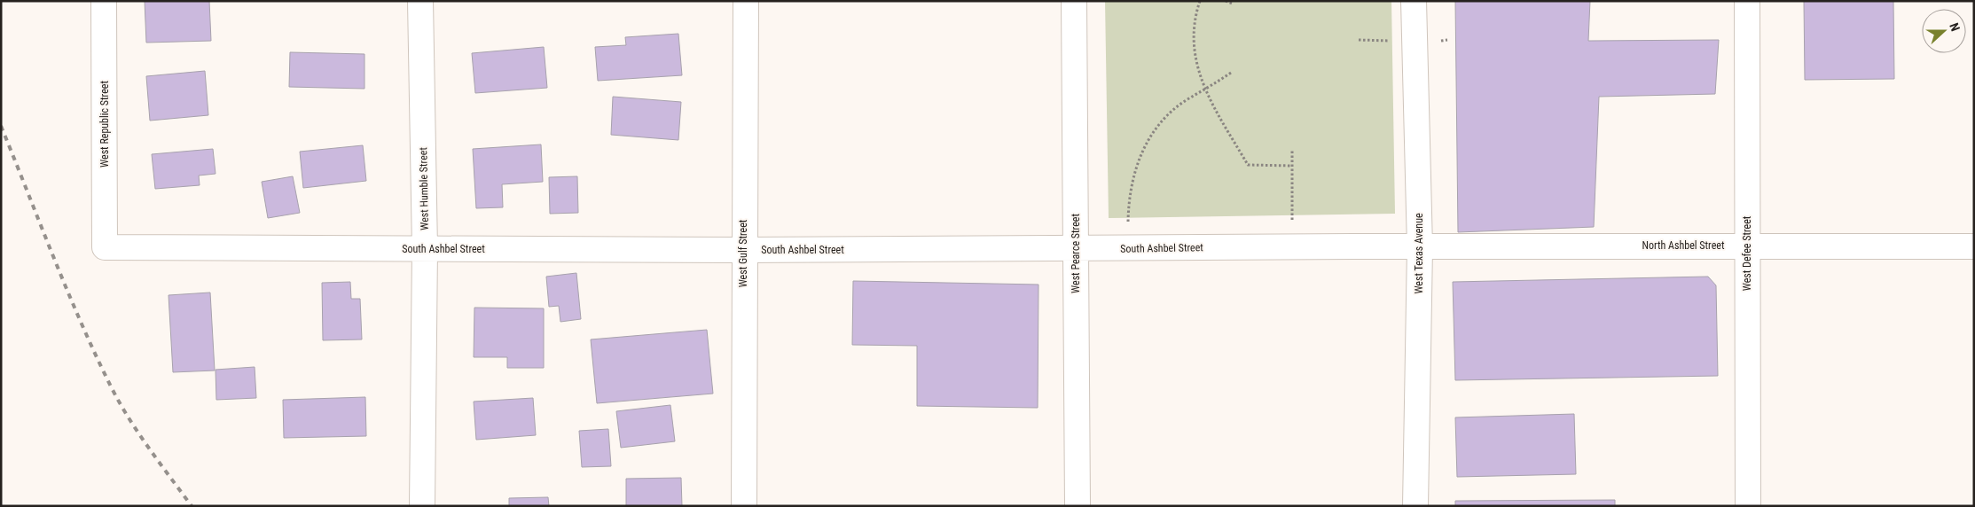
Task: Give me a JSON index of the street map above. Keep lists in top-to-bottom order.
{
  "streets": {
    "street": [
      "West Republic Street",
      "West Humble Street",
      "North Ashbel Street",
      "South Ashbel Street",
      "West Gulf Street",
      "West Pearce Street",
      "West Texas Avenue",
      "West Defee Street"
    ]
  },
  "crossings": [
    ["West Republic Street", "South Ashbel Street"],
    ["West Humble Street", "South Ashbel Street"],
    ["North Ashbel Street", "South Ashbel Street"],
    ["North Ashbel Street", "West Texas Avenue"],
    ["North Ashbel Street", "West Defee Street"],
    ["South Ashbel Street", "West Gulf Street"],
    ["South Ashbel Street", "West Pearce Street"],
    ["South Ashbel Street", "West Texas Avenue"]
  ],
  "north": "right"
}
